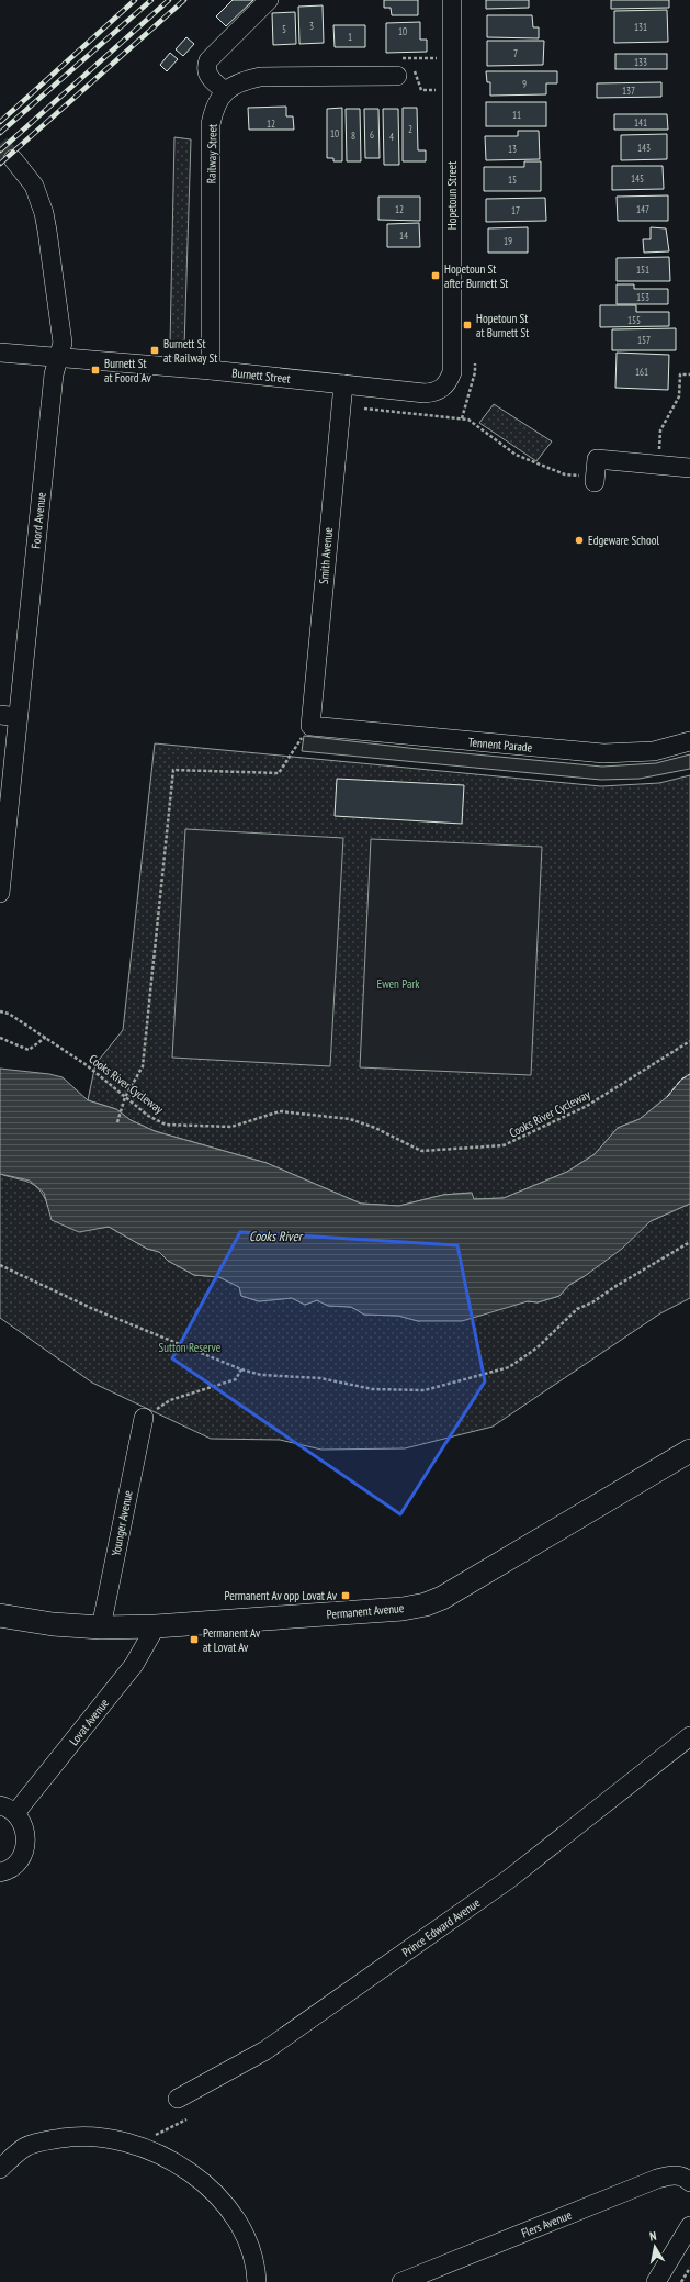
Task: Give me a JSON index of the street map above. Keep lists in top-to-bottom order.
{
  "streets": {
    "main road": ["Permanent Avenue"],
    "street": [
      "Railway Street",
      "Hopetoun Street",
      "Burnett Street",
      "Foord Avenue",
      "Smith Avenue",
      "Tennent Parade",
      "Younger Avenue",
      "Lovat Avenue",
      "Prince Edward Avenue",
      "Flers Avenue"
    ],
    "path": ["Cooks River Cycleway"]
  },
  "crossings": [
    ["Railway Street", "Burnett Street"],
    ["Hopetoun Street", "Burnett Street"],
    ["Burnett Street", "Foord Avenue"],
    ["Burnett Street", "Smith Avenue"],
    ["Smith Avenue", "Tennent Parade"],
    ["Younger Avenue", "Permanent Avenue"],
    ["Permanent Avenue", "Lovat Avenue"]
  ],
  "water": ["Cooks River"],
  "parks": ["Ewen Park", "Sutton Reserve"],
  "places": {
    "transit": [
      "Hopetoun St after Burnett St",
      "Hopetoun St at Burnett St",
      "Burnett St at Railway St",
      "Burnett St at Foord Av",
      "Permanent Av opp Lovat Av",
      "Permanent Av at Lovat Av"
    ],
    "other": ["Edgeware School"]
  },
  "house_numbers": [
    "3",
    "131",
    "5",
    "10",
    "1",
    "7",
    "133",
    "9",
    "137",
    "11",
    "141",
    "12",
    "2",
    "10",
    "6",
    "8",
    "4",
    "143",
    "13",
    "145",
    "15",
    "12",
    "147",
    "17",
    "14",
    "19",
    "151",
    "153",
    "155",
    "157",
    "161"
  ],
  "north": "top"
}
